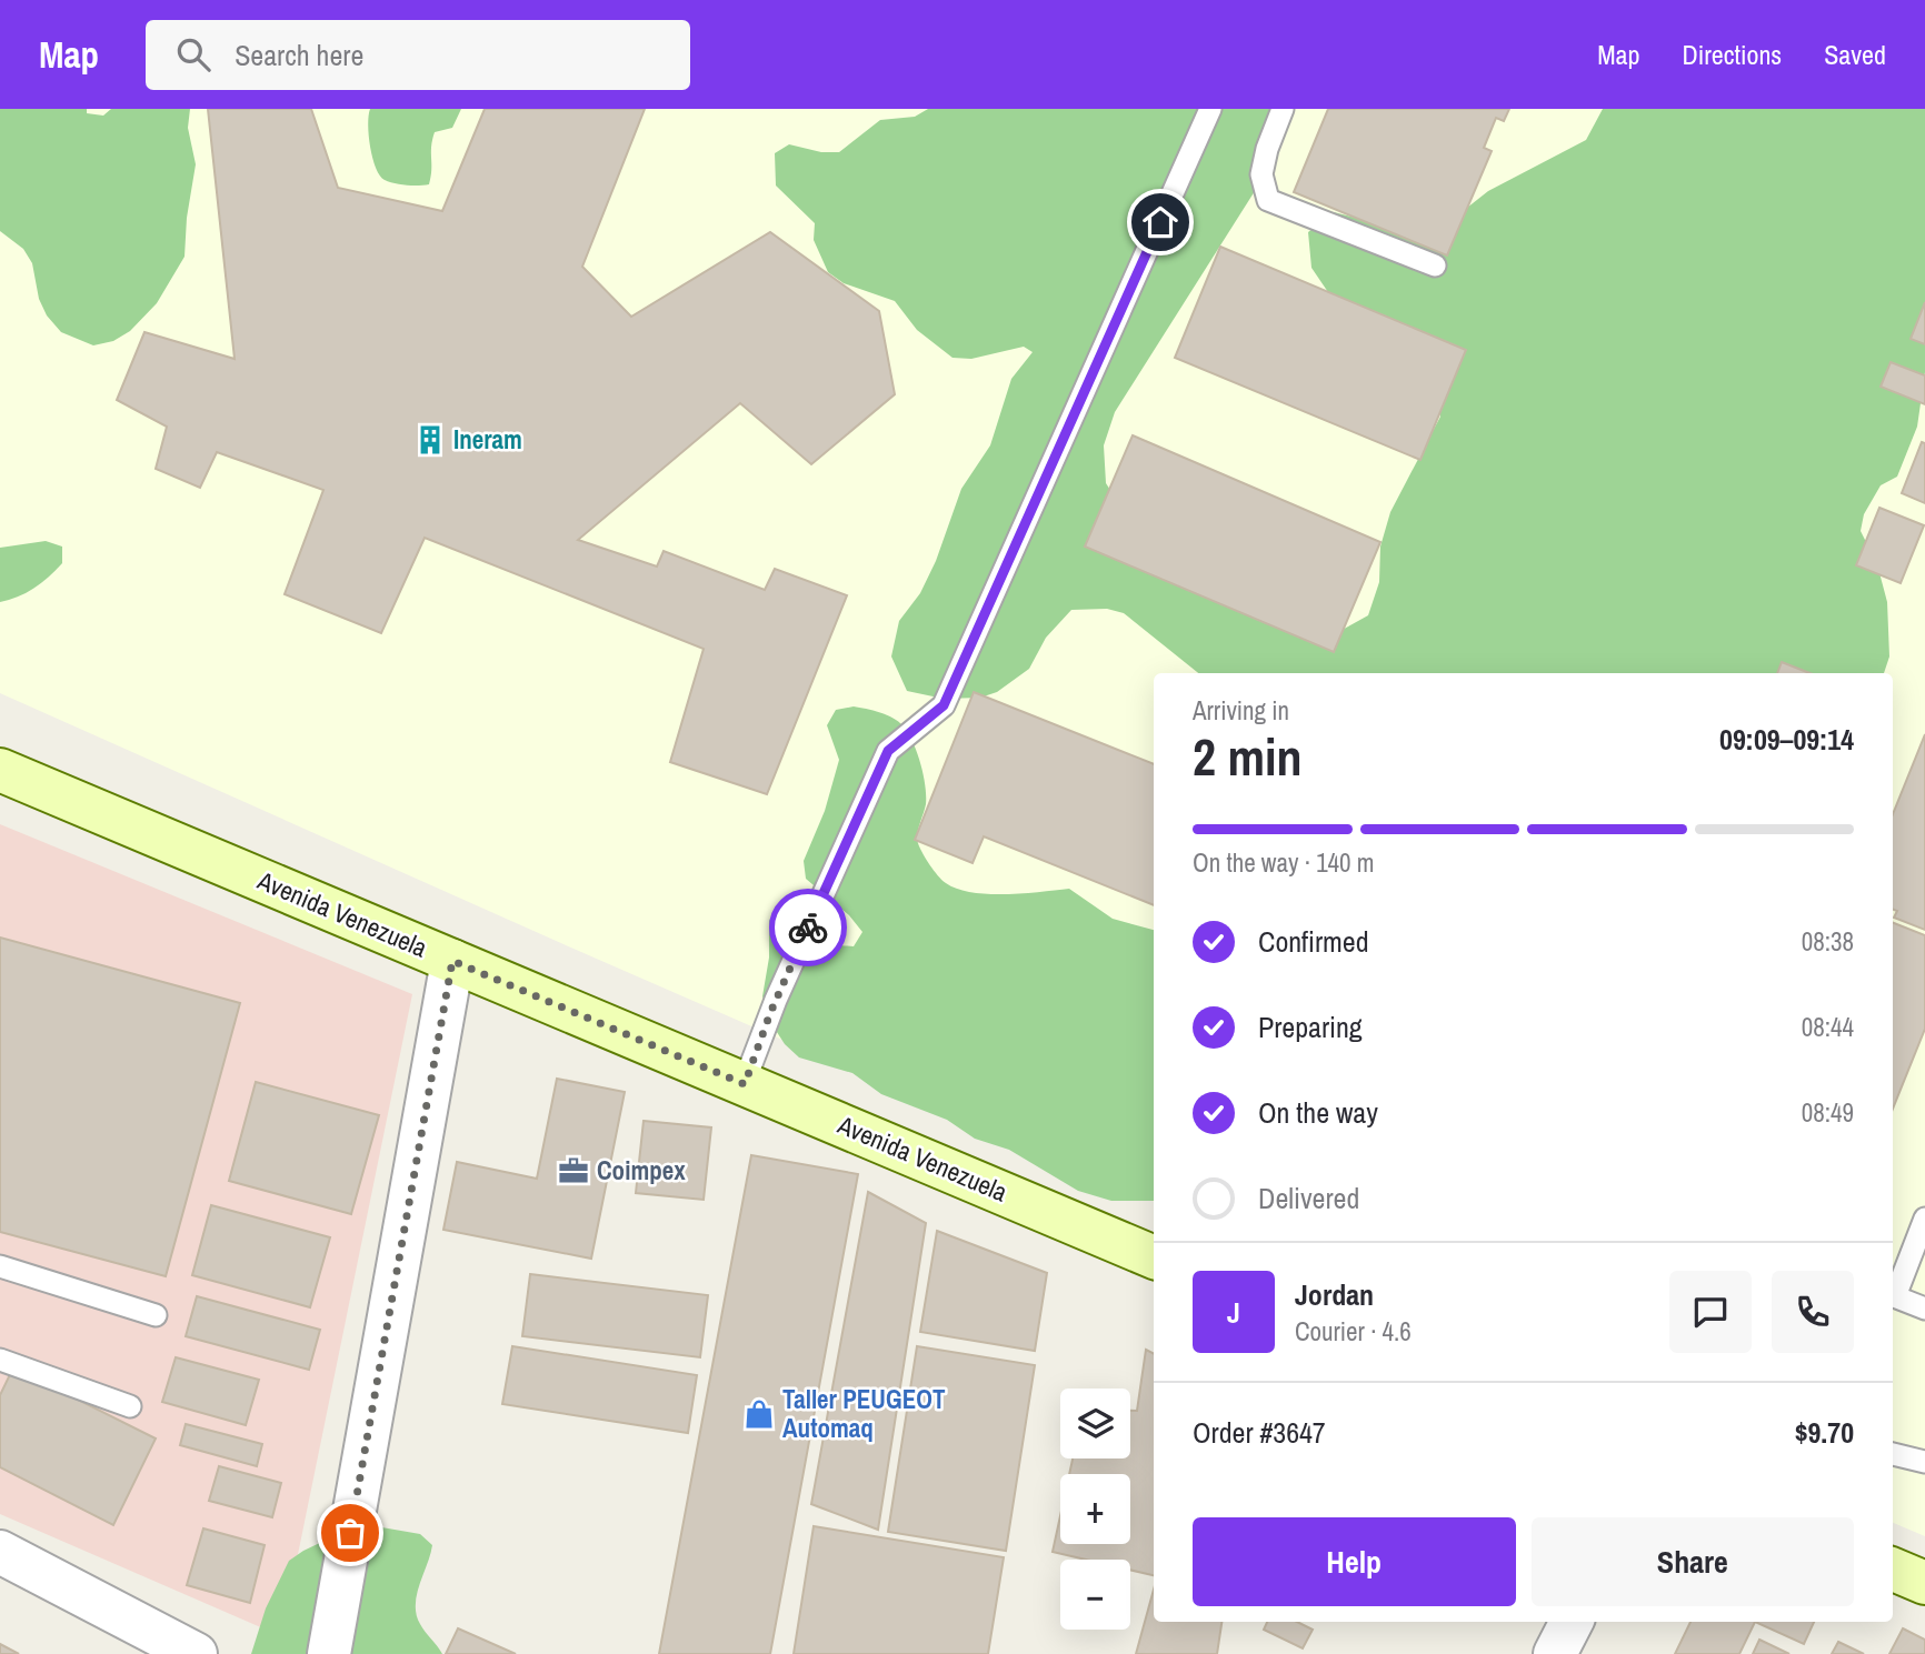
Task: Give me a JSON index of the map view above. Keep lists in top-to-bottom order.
{
  "streets": {
    "main road": ["Avenida Venezuela"]
  },
  "places": {
    "building": ["Ineram"],
    "office": ["Coimpex"],
    "shop": ["Taller PEUGEOT Automaq"]
  },
  "page": {
    "header": "Map",
    "search": "Search here",
    "nav": ["Map", "Directions", "Saved"],
    "heading": ["2 min", "Arriving in", "09:09–09:14"],
    "panel": [
      "Jordan",
      "Courier · 4.6",
      "Order #3647",
      "$9.70"
    ],
    "bar": "On the way · 140 m",
    "list": [
      ["Confirmed", "08:38"],
      ["Preparing", "08:44"],
      ["On the way", "08:49"],
      "Delivered"
    ],
    "round": "J",
    "map_buttons": ["+", "−"],
    "buttons": ["Help", "Share"]
  }
}
